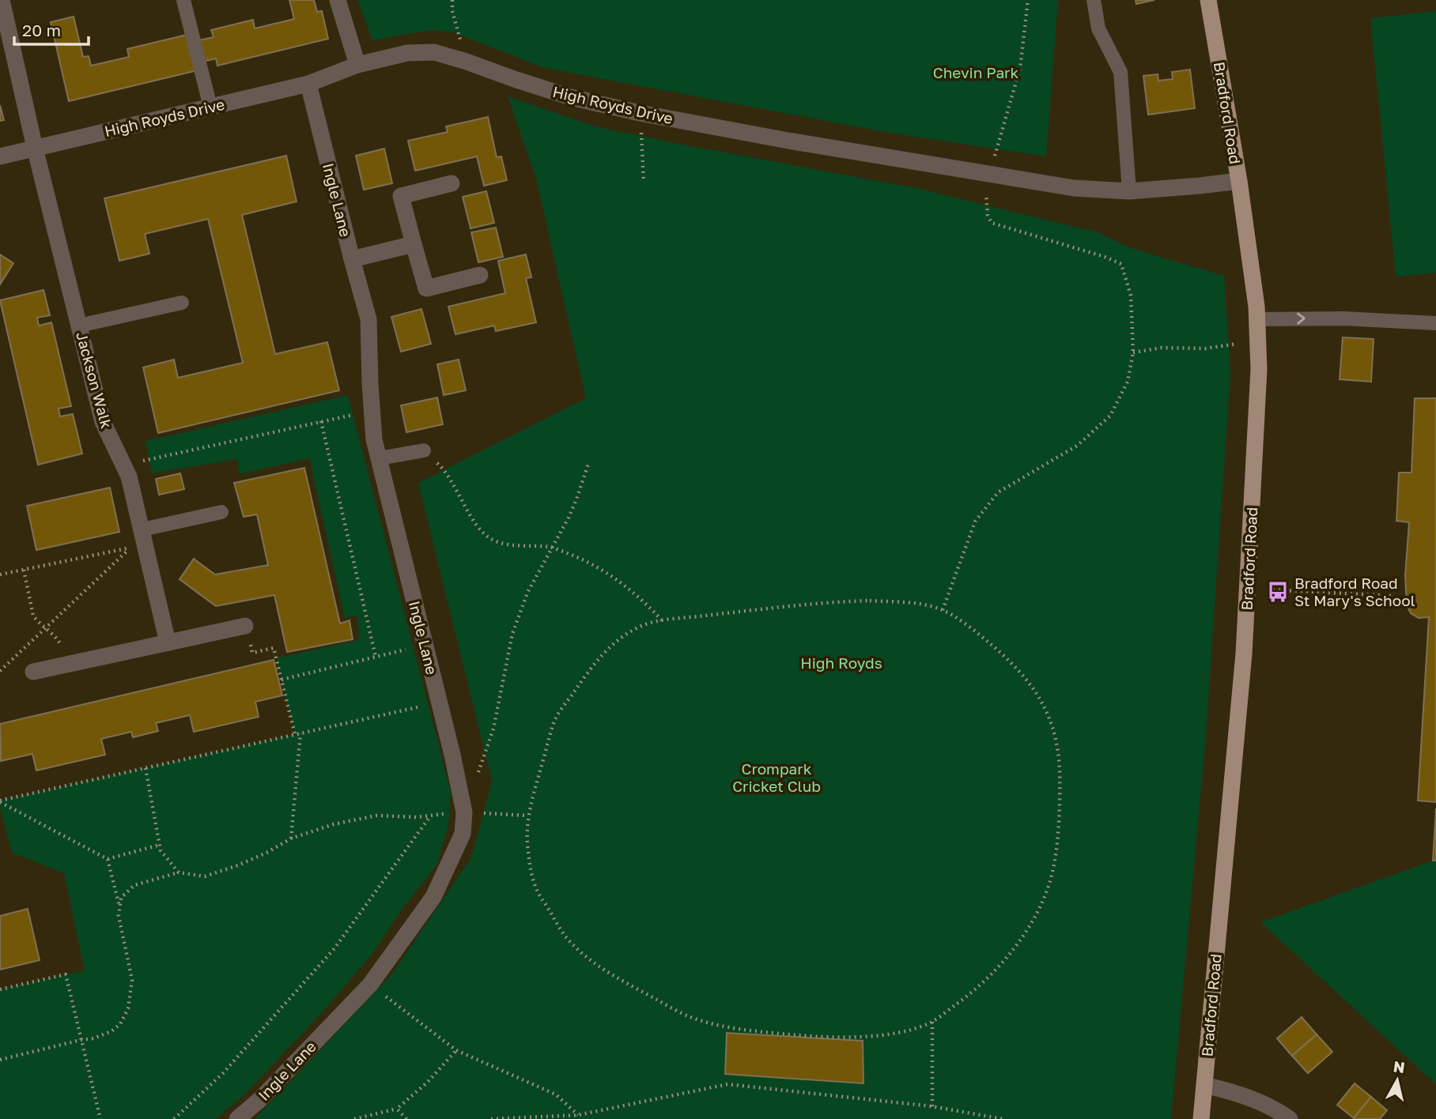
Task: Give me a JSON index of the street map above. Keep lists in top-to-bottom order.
{
  "streets": {
    "main road": ["Bradford Road"],
    "street": ["High Royds Drive", "Ingle Lane", "Jackson Walk"]
  },
  "crossings": [
    ["High Royds Drive", "Bradford Road"],
    ["High Royds Drive", "Ingle Lane"],
    ["High Royds Drive", "Jackson Walk"]
  ],
  "parks": ["Chevin Park", "High Royds", "Crompark Cricket Club"],
  "places": {
    "bus stop": ["Bradford Road St Mary's School"]
  },
  "scale_bar": "20 m",
  "north": "top"
}
